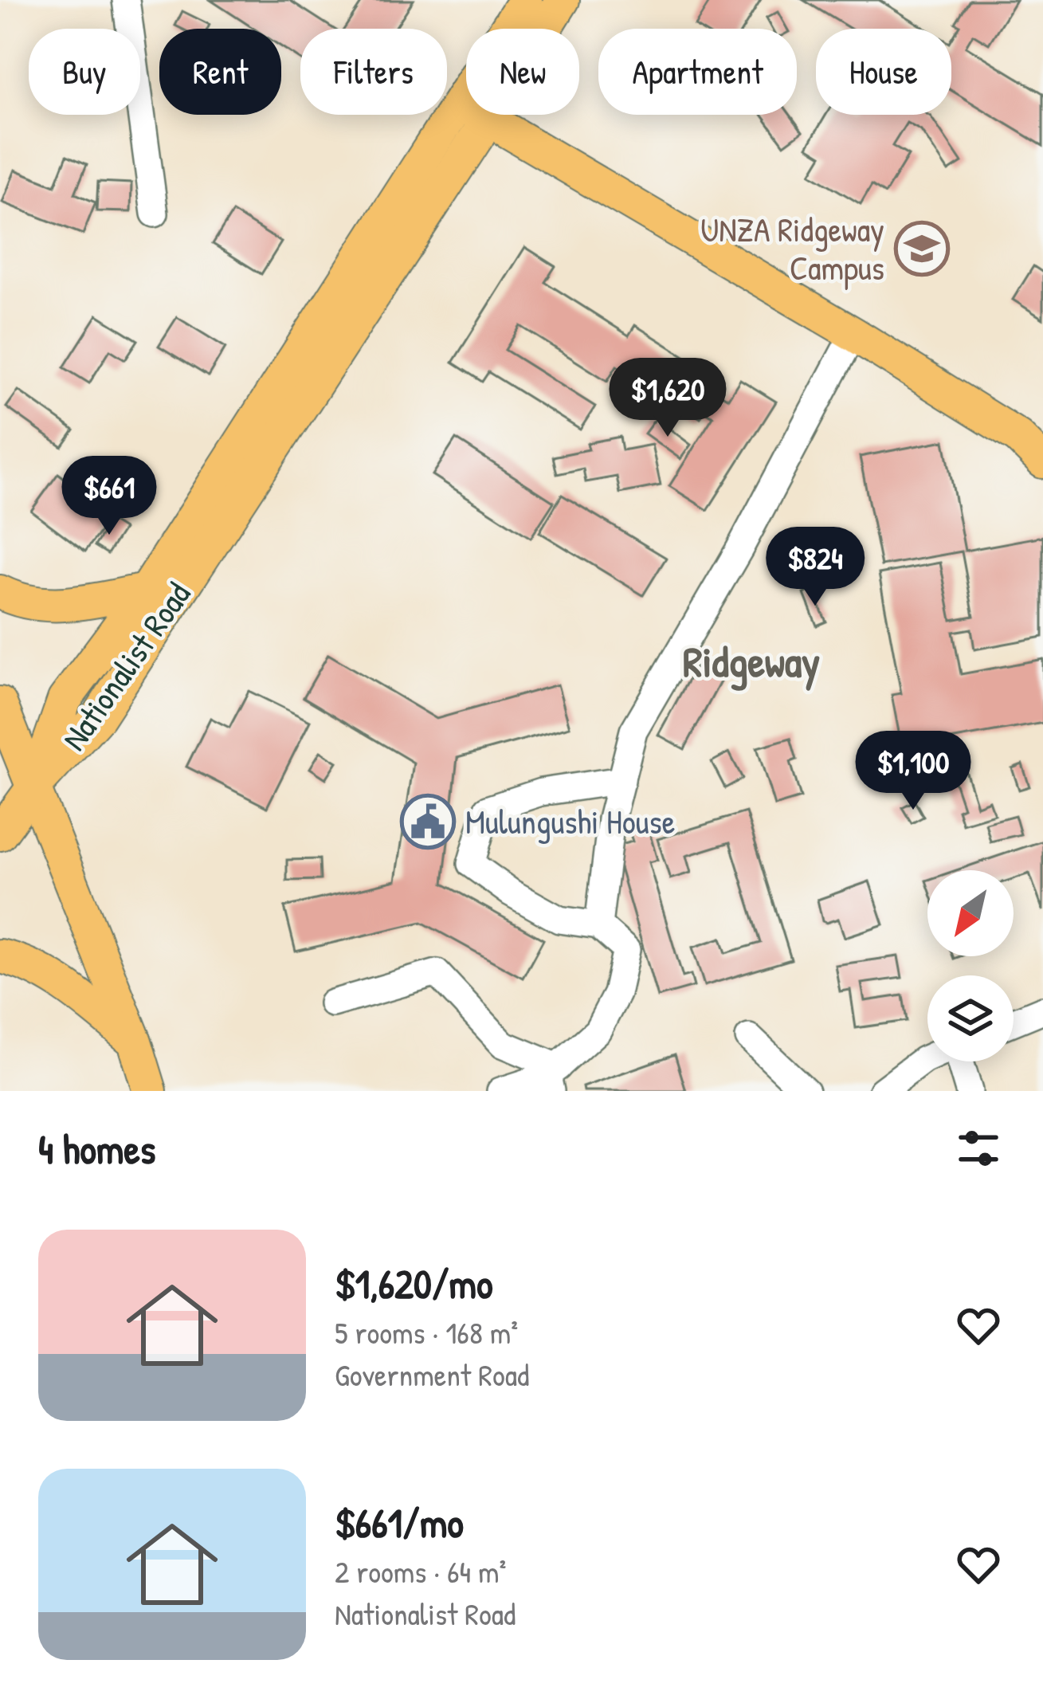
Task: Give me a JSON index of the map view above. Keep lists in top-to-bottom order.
{
  "streets": {
    "main road": ["Nationalist Road"]
  },
  "districts": ["Ridgeway"],
  "places": {
    "school or university": ["UNZA Ridgeway Campus"],
    "public building": ["Mulungushi House"]
  },
  "north": "bottom left",
  "page": {
    "chip": [
      "Buy",
      "Rent",
      "Filters",
      "New",
      "Apartment",
      "House"
    ],
    "price": [
      "$1,620",
      "$661",
      "$824",
      "$1,100"
    ],
    "heading": "4 homes",
    "list": [
      {
        "name": "$1,620/mo",
        "note": "5 rooms · 168 m² · Government Road"
      },
      {
        "name": "$661/mo",
        "note": "2 rooms · 64 m² · Nationalist Road"
      }
    ]
  }
}
